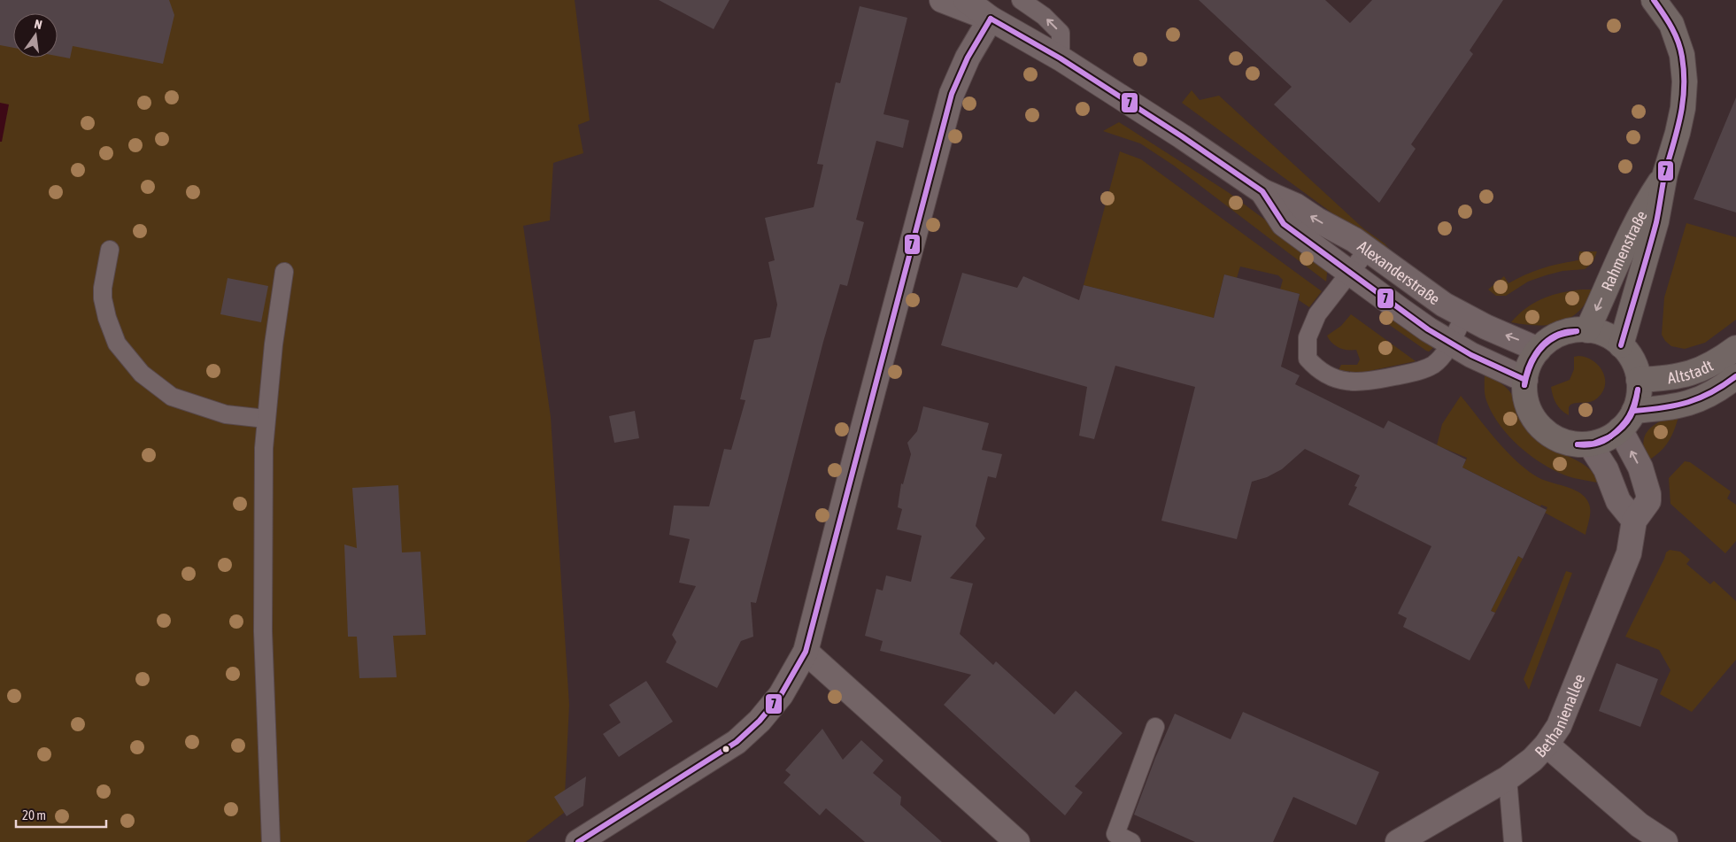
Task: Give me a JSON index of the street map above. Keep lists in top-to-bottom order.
{
  "streets": {
    "main road": ["Rahmenstraße", "Altstadt"],
    "street": ["Alexanderstraße", "Bethanienallee"]
  },
  "crossings": [
    ["Rahmenstraße", "Alexanderstraße"],
    ["Rahmenstraße", "Altstadt"],
    ["Rahmenstraße", "Bethanienallee"],
    ["Alexanderstraße", "Altstadt"],
    ["Alexanderstraße", "Bethanienallee"],
    ["Altstadt", "Bethanienallee"]
  ],
  "lines": ["transit line 7"],
  "scale_bar": "20 m",
  "north": "top"
}
